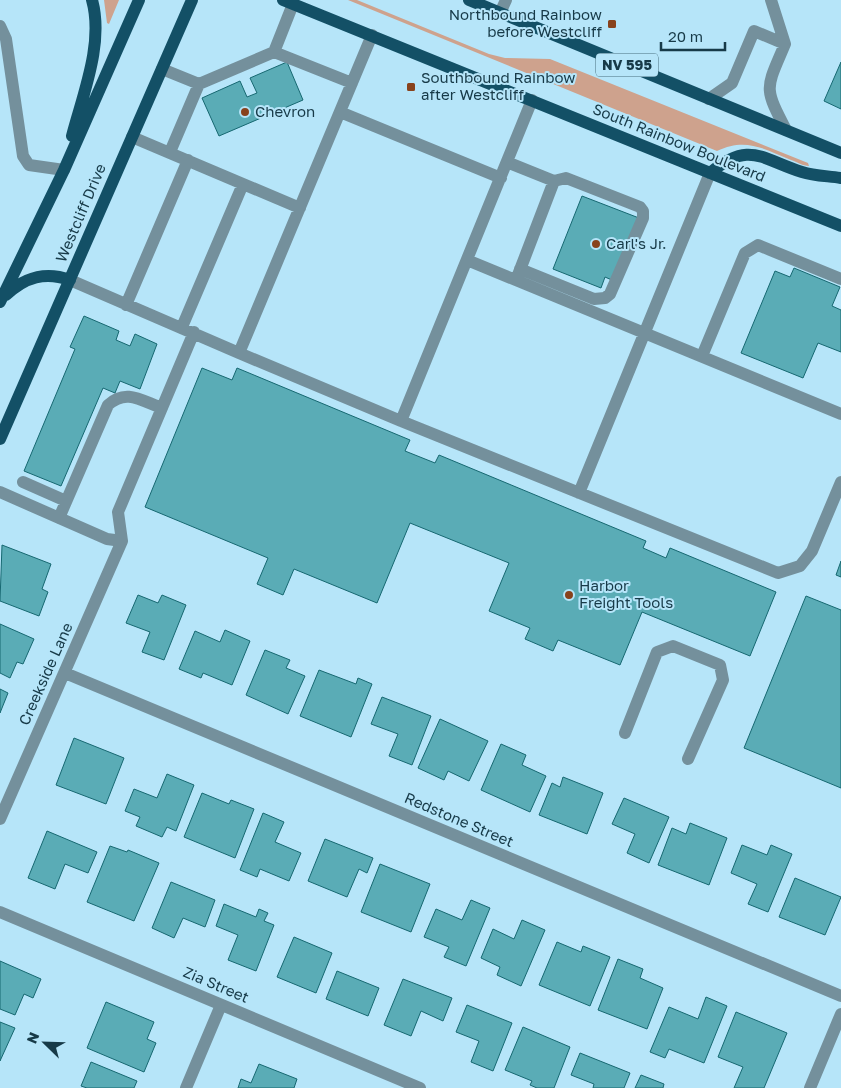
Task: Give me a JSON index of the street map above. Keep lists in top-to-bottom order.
{
  "streets": {
    "main road": ["NV 595", "South Rainbow Boulevard", "Westcliff Drive"],
    "street": ["Creekside Lane", "Redstone Street", "Zia Street"]
  },
  "crossings": [
    ["Creekside Lane", "Redstone Street"]
  ],
  "places": {
    "transit": ["Northbound Rainbow before Westcliff", "Southbound Rainbow after Westcliff"],
    "other": ["Chevron", "Carl's Jr.", "Harbor Freight Tools"]
  },
  "scale_bar": "20 m",
  "north": "top left"
}
